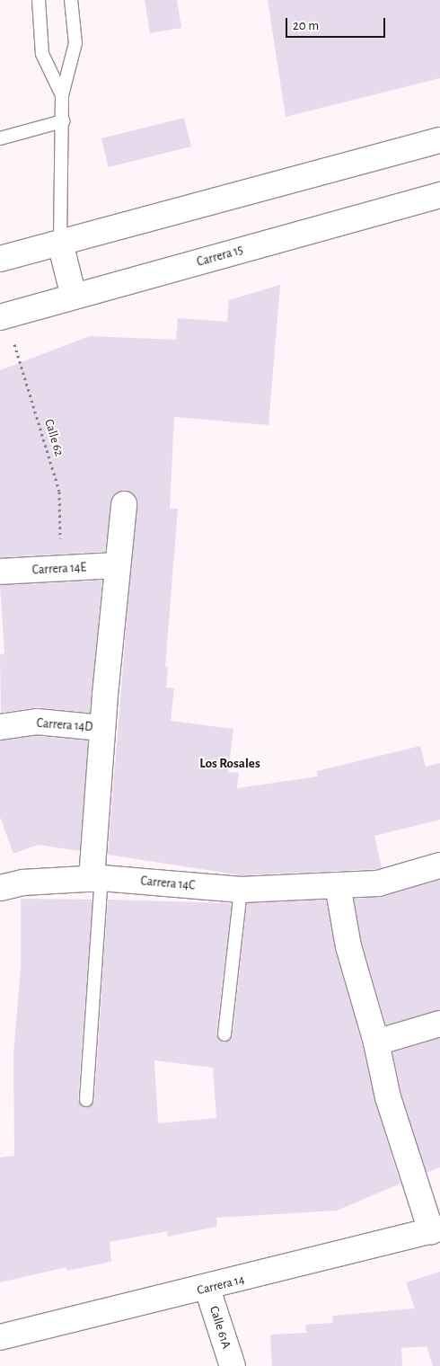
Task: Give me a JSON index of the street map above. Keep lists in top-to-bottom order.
{
  "streets": {
    "street": [
      "Carrera 15",
      "Carrera 14E",
      "Carrera 14D",
      "Carrera 14C",
      "Carrera 14",
      "Calle 61A"
    ],
    "path": ["Calle 62"]
  },
  "crossings": [
    ["Carrera 15", "Calle 62"],
    ["Calle 62", "Carrera 14E"],
    ["Carrera 14", "Calle 61A"]
  ],
  "districts": ["Los Rosales"],
  "scale_bar": "20 m"
}
